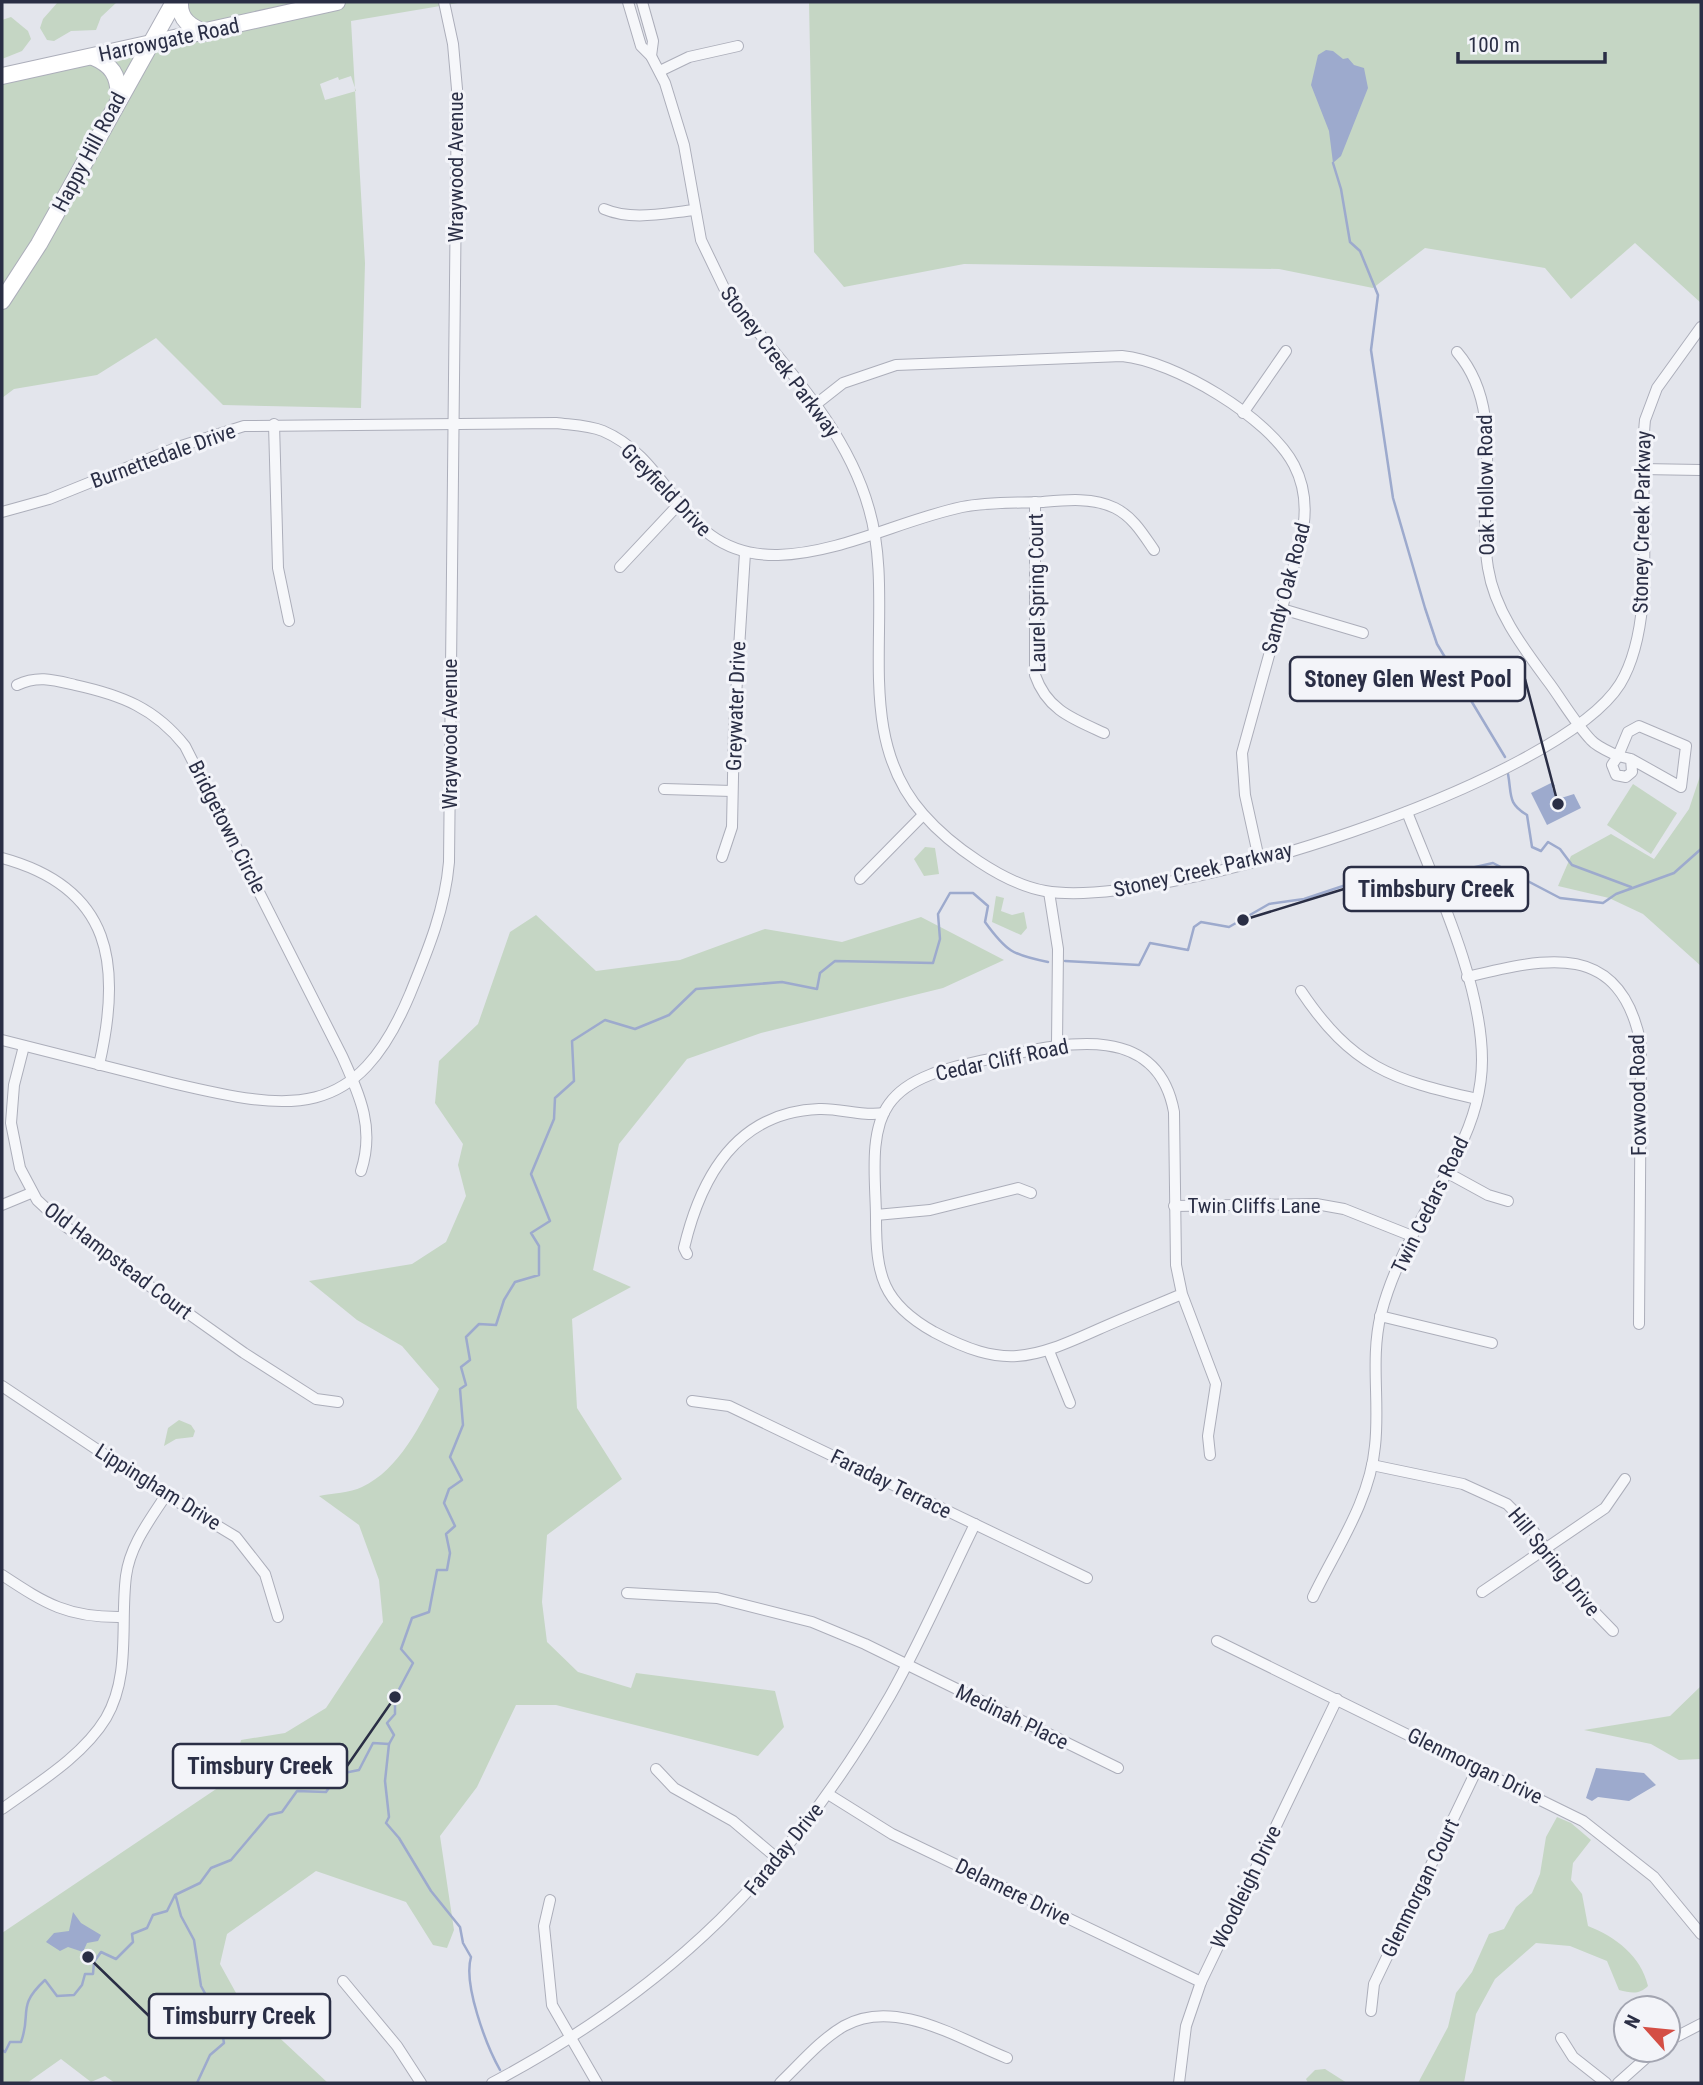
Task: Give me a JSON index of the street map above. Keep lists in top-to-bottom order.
{
  "streets": {
    "main road": ["Harrowgate Road", "Happy Hill Road"],
    "street": [
      "Wraywood Avenue",
      "Stoney Creek Parkway",
      "Burnettedale Drive",
      "Oak Hollow Road",
      "Greyfield Drive",
      "Sandy Oak Road",
      "Laurel Spring Court",
      "Greywater Drive",
      "Bridgetown Circle",
      "Cedar Cliff Road",
      "Foxwood Road",
      "Twin Cedars Road",
      "Twin Cliffs Lane",
      "Old Hampstead Court",
      "Faraday Terrace",
      "Lippingham Drive",
      "Hill Spring Drive",
      "Medinah Place",
      "Glenmorgan Drive",
      "Faraday Drive",
      "Woodleigh Drive",
      "Glenmorgan Court",
      "Delamere Drive"
    ]
  },
  "crossings": [
    ["Harrowgate Road", "Happy Hill Road"],
    ["Wraywood Avenue", "Burnettedale Drive"],
    ["Wraywood Avenue", "Greyfield Drive"],
    ["Wraywood Avenue", "Bridgetown Circle"],
    ["Wraywood Avenue", "Old Hampstead Court"],
    ["Stoney Creek Parkway", "Oak Hollow Road"],
    ["Stoney Creek Parkway", "Greyfield Drive"],
    ["Stoney Creek Parkway", "Sandy Oak Road"],
    ["Stoney Creek Parkway", "Twin Cedars Road"],
    ["Burnettedale Drive", "Greyfield Drive"],
    ["Greyfield Drive", "Laurel Spring Court"],
    ["Greyfield Drive", "Greywater Drive"],
    ["Cedar Cliff Road", "Twin Cliffs Lane"],
    ["Foxwood Road", "Twin Cedars Road"],
    ["Twin Cedars Road", "Twin Cliffs Lane"],
    ["Twin Cedars Road", "Hill Spring Drive"],
    ["Faraday Terrace", "Faraday Drive"],
    ["Medinah Place", "Faraday Drive"],
    ["Glenmorgan Drive", "Woodleigh Drive"],
    ["Glenmorgan Drive", "Glenmorgan Court"],
    ["Faraday Drive", "Delamere Drive"],
    ["Woodleigh Drive", "Delamere Drive"]
  ],
  "places": [
    "Stoney Glen West Pool",
    "Timbsbury Creek",
    "Timsbury Creek",
    "Timsburry Creek"
  ],
  "scale_bar": "100 m",
  "north": "top left"
}
